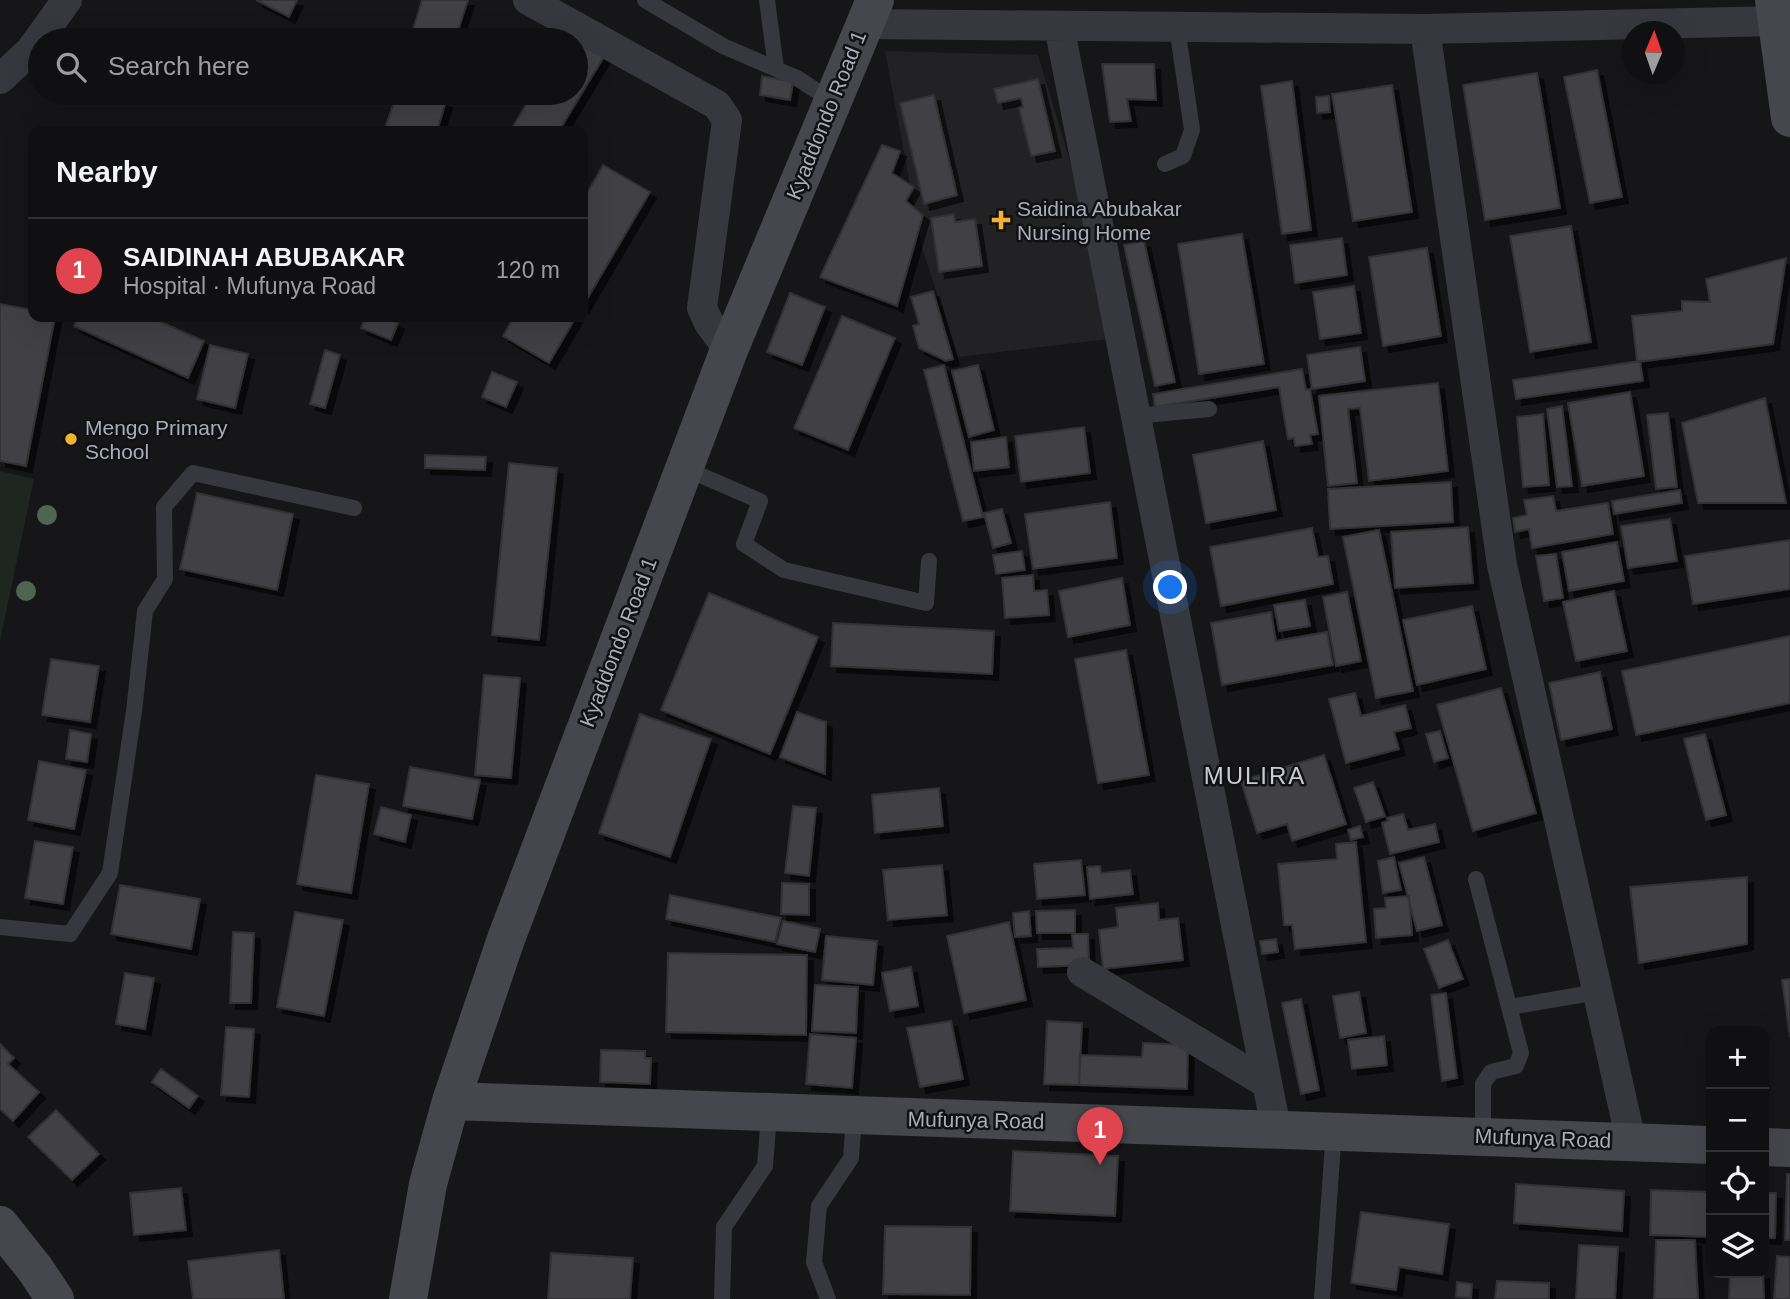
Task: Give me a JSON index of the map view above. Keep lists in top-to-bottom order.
{
  "streets": {
    "street": ["Kyaddondo Road 1", "Mufunya Road"]
  },
  "crossings": [
    ["Kyaddondo Road 1", "Mufunya Road"]
  ],
  "districts": ["MULIRA"],
  "places": {
    "health": ["Saidina Abubakar Nursing Home"],
    "other": ["Mengo Primary School"]
  },
  "north": "top",
  "page": {
    "search": "Search here",
    "heading": "Nearby",
    "list": [
      {
        "mark": "1",
        "name": "SAIDINAH ABUBAKAR",
        "note": "Hospital · Mufunya Road",
        "value": "120 m"
      }
    ],
    "map_buttons": ["+", "−"],
    "pins": "1"
  }
}
